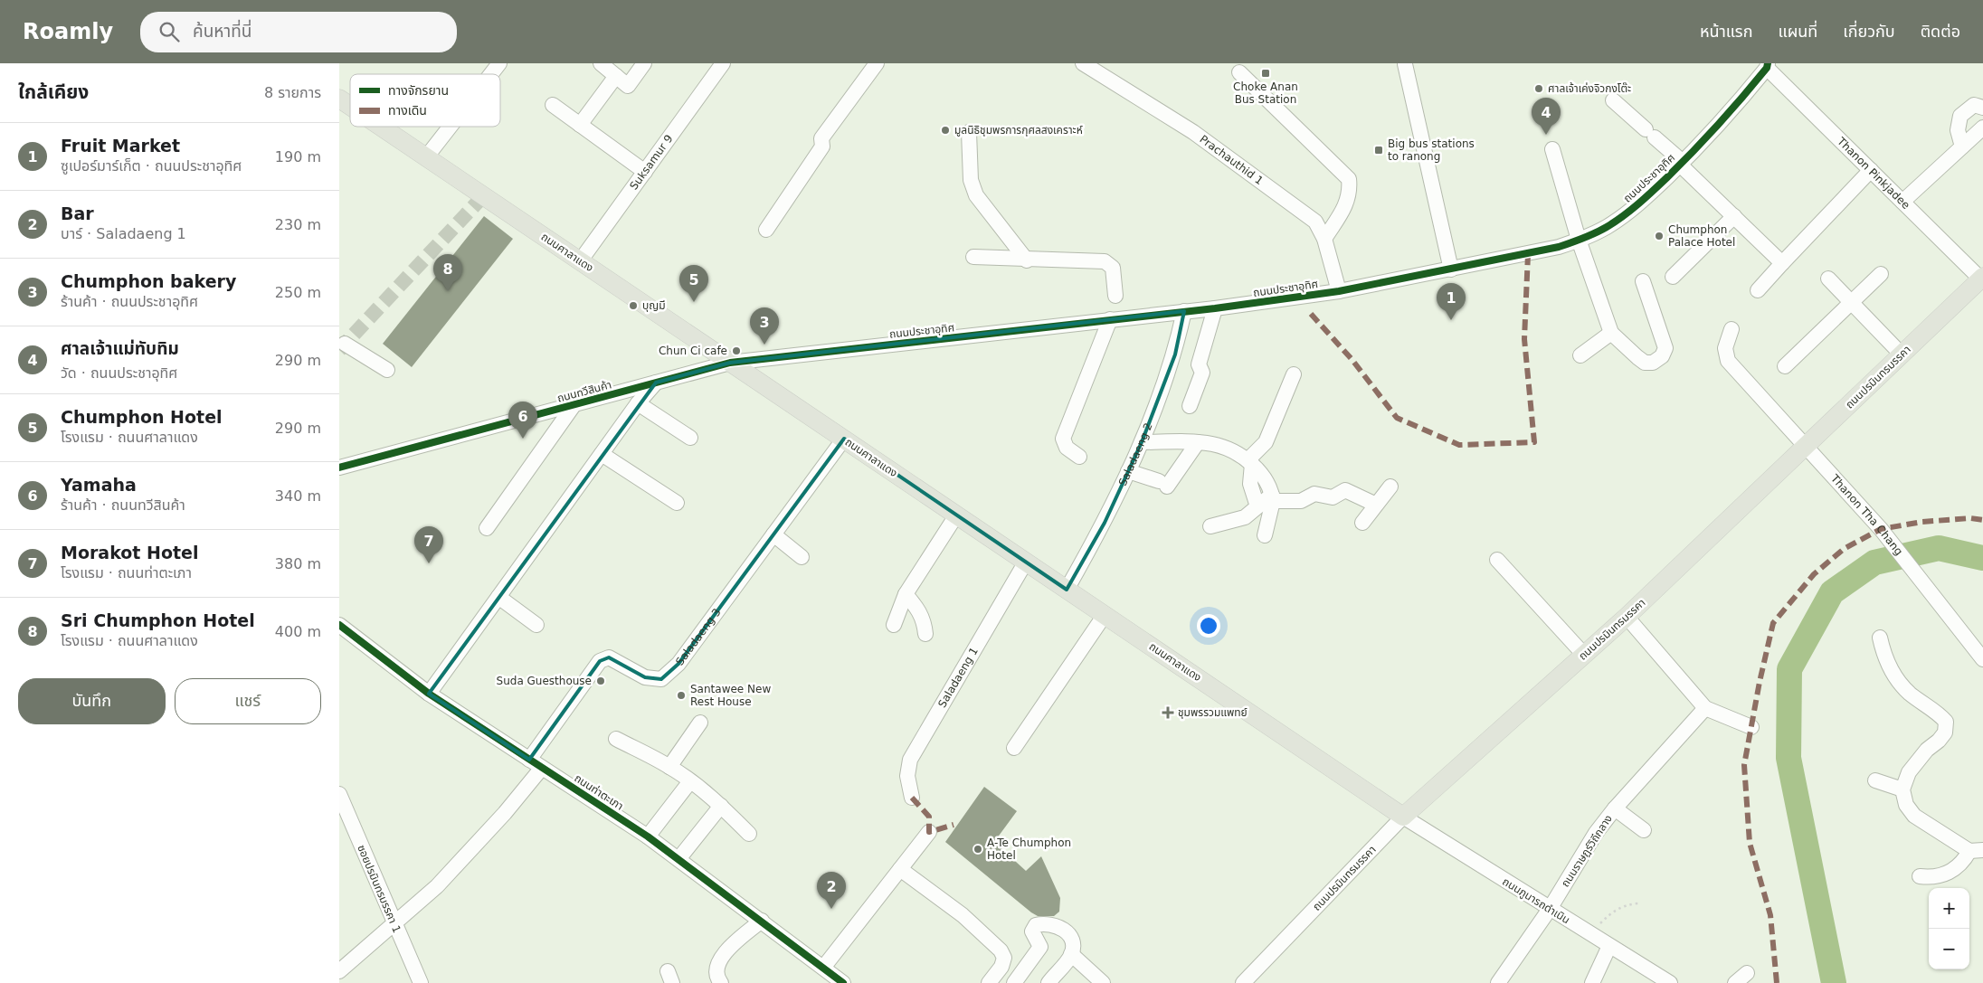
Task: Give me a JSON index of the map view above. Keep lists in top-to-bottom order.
{
  "streets": {
    "main road": ["ถนนศาลาแดง", "ถนนปรมินทรมรรคา"],
    "street": [
      "Prachauthid 1",
      "Suksamur 9",
      "Thanon Pinkjadee",
      "ถนนประชาอุทิศ",
      "ถนนทวีสินค้า",
      "Saladaeng 2",
      "Thanon Tha Chang",
      "Saladaeng 3",
      "Saladaeng 1",
      "ถนนท่าตะเภา",
      "ถนนราษฎร์วิถีกลาง",
      "ซอยปรมินทรมรรคา 1",
      "ถนนภูนารถดำเนิน"
    ]
  },
  "crossings": [
    ["Prachauthid 1", "ถนนประชาอุทิศ"],
    ["Suksamur 9", "ถนนศาลาแดง"],
    ["Thanon Pinkjadee", "ถนนประชาอุทิศ"],
    ["Thanon Pinkjadee", "ถนนปรมินทรมรรคา"],
    ["ถนนประชาอุทิศ", "ถนนศาลาแดง"],
    ["ถนนประชาอุทิศ", "ถนนทวีสินค้า"],
    ["ถนนประชาอุทิศ", "Saladaeng 2"],
    ["ถนนศาลาแดง", "ถนนปรมินทรมรรคา"],
    ["ถนนศาลาแดง", "ถนนทวีสินค้า"],
    ["ถนนศาลาแดง", "Saladaeng 2"],
    ["ถนนศาลาแดง", "Saladaeng 3"],
    ["ถนนศาลาแดง", "Saladaeng 1"],
    ["ถนนศาลาแดง", "ถนนภูนารถดำเนิน"],
    ["ถนนปรมินทรมรรคา", "Thanon Tha Chang"],
    ["ถนนปรมินทรมรรคา", "ถนนภูนารถดำเนิน"],
    ["Saladaeng 3", "ถนนท่าตะเภา"],
    ["ถนนราษฎร์วิถีกลาง", "ถนนภูนารถดำเนิน"]
  ],
  "places": {
    "transit": ["Choke Anan Bus Station", "Big bus stations to ranong"],
    "other": [
      "ศาลเจ้าเค่งจิวกงโต๊ะ",
      "มูลนิธิชุมพรการกุศลสงเคราะห์",
      "Chumphon Palace Hotel",
      "บุญมี",
      "Chun Ci cafe",
      "Suda Guesthouse",
      "Santawee New Rest House",
      "A-Te Chumphon Hotel"
    ],
    "health": ["ชุมพรรวมแพทย์"]
  },
  "legend": ["ทางจักรยาน", "ทางเดิน"],
  "page": {
    "header": "Roamly",
    "search": "ค้นหาที่นี่",
    "nav": [
      "หน้าแรก",
      "แผนที่",
      "เกี่ยวกับ",
      "ติดต่อ"
    ],
    "heading": ["ใกล้เคียง", "8 รายการ"],
    "pins": [
      "4",
      "8",
      "5",
      "1",
      "3",
      "6",
      "7",
      "2"
    ],
    "list": [
      {
        "mark": "1",
        "name": "Fruit Market",
        "note": "ซูเปอร์มาร์เก็ต · ถนนประชาอุทิศ",
        "value": "190 m"
      },
      {
        "mark": "2",
        "name": "Bar",
        "note": "บาร์ · Saladaeng 1",
        "value": "230 m"
      },
      {
        "mark": "3",
        "name": "Chumphon bakery",
        "note": "ร้านค้า · ถนนประชาอุทิศ",
        "value": "250 m"
      },
      {
        "mark": "4",
        "name": "ศาลเจ้าแม่ทับทิม",
        "note": "วัด · ถนนประชาอุทิศ",
        "value": "290 m"
      },
      {
        "mark": "5",
        "name": "Chumphon Hotel",
        "note": "โรงแรม · ถนนศาลาแดง",
        "value": "290 m"
      },
      {
        "mark": "6",
        "name": "Yamaha",
        "note": "ร้านค้า · ถนนทวีสินค้า",
        "value": "340 m"
      },
      {
        "mark": "7",
        "name": "Morakot Hotel",
        "note": "โรงแรม · ถนนท่าตะเภา",
        "value": "380 m"
      },
      {
        "mark": "8",
        "name": "Sri Chumphon Hotel",
        "note": "โรงแรม · ถนนศาลาแดง",
        "value": "400 m"
      }
    ],
    "buttons": ["บันทึก", "แชร์"],
    "map_buttons": ["+", "−"]
  }
}
